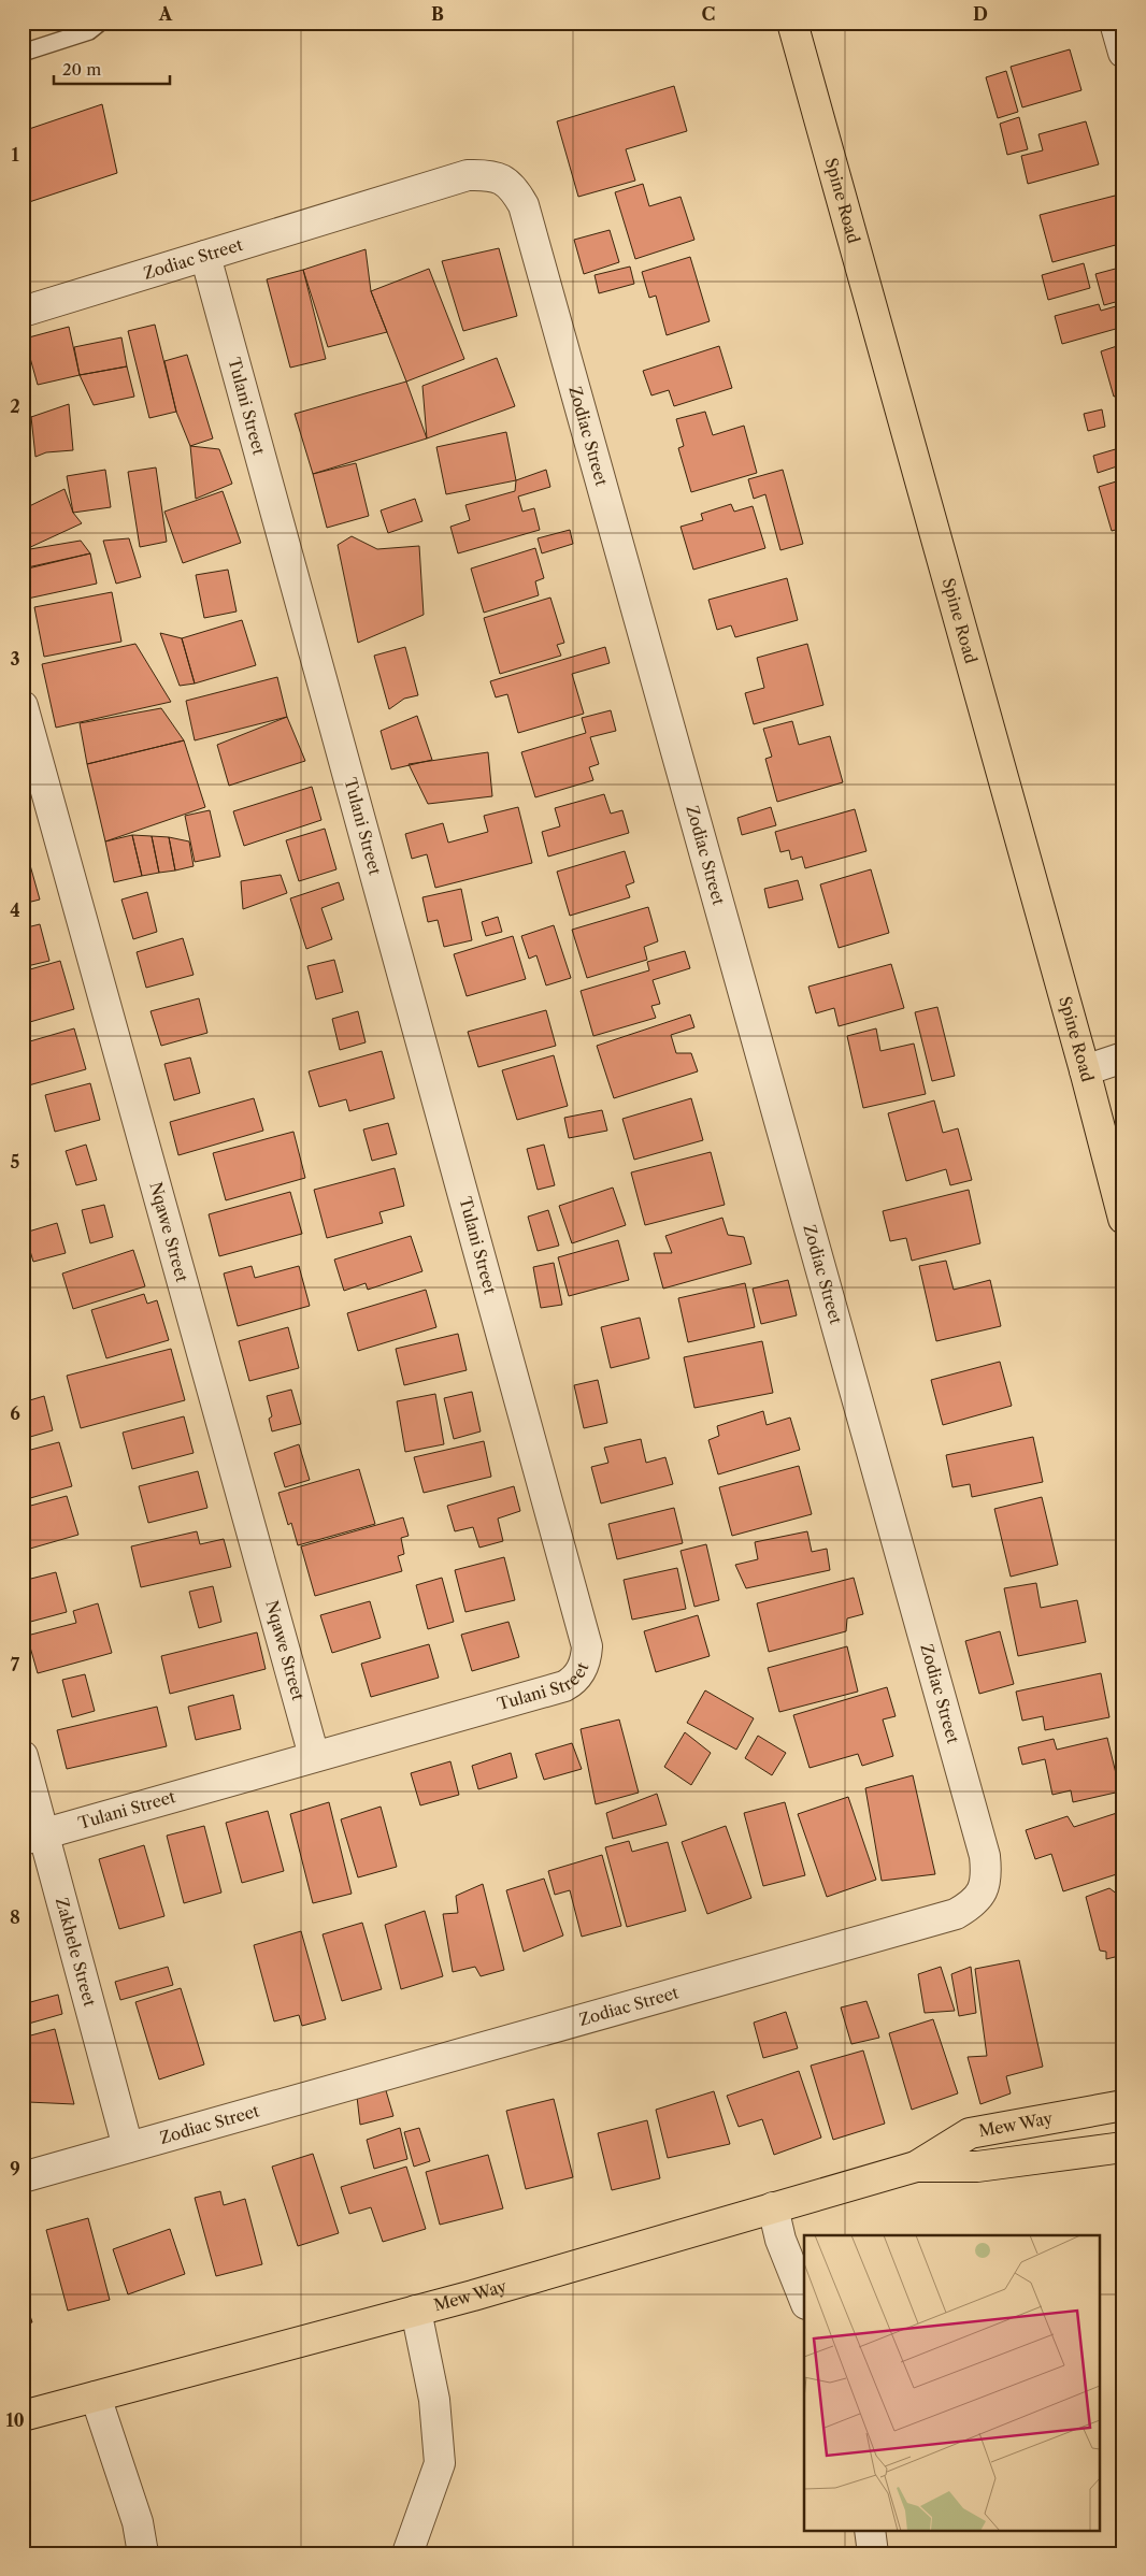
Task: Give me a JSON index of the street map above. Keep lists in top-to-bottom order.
{
  "streets": {
    "main road": ["Spine Road", "Mew Way"],
    "street": [
      "Zodiac Street",
      "Tulani Street",
      "Nqawe Street",
      "Zakhele Street"
    ]
  },
  "crossings": [
    ["Zodiac Street", "Tulani Street"],
    ["Zodiac Street", "Zakhele Street"],
    ["Tulani Street", "Nqawe Street"],
    ["Tulani Street", "Zakhele Street"]
  ],
  "scale_bar": "20 m",
  "grid": {
    "columns": [
      "A",
      "B",
      "C",
      "D"
    ],
    "rows": [
      "1",
      "2",
      "3",
      "4",
      "5",
      "6",
      "7",
      "8",
      "9",
      "10"
    ]
  }
}
